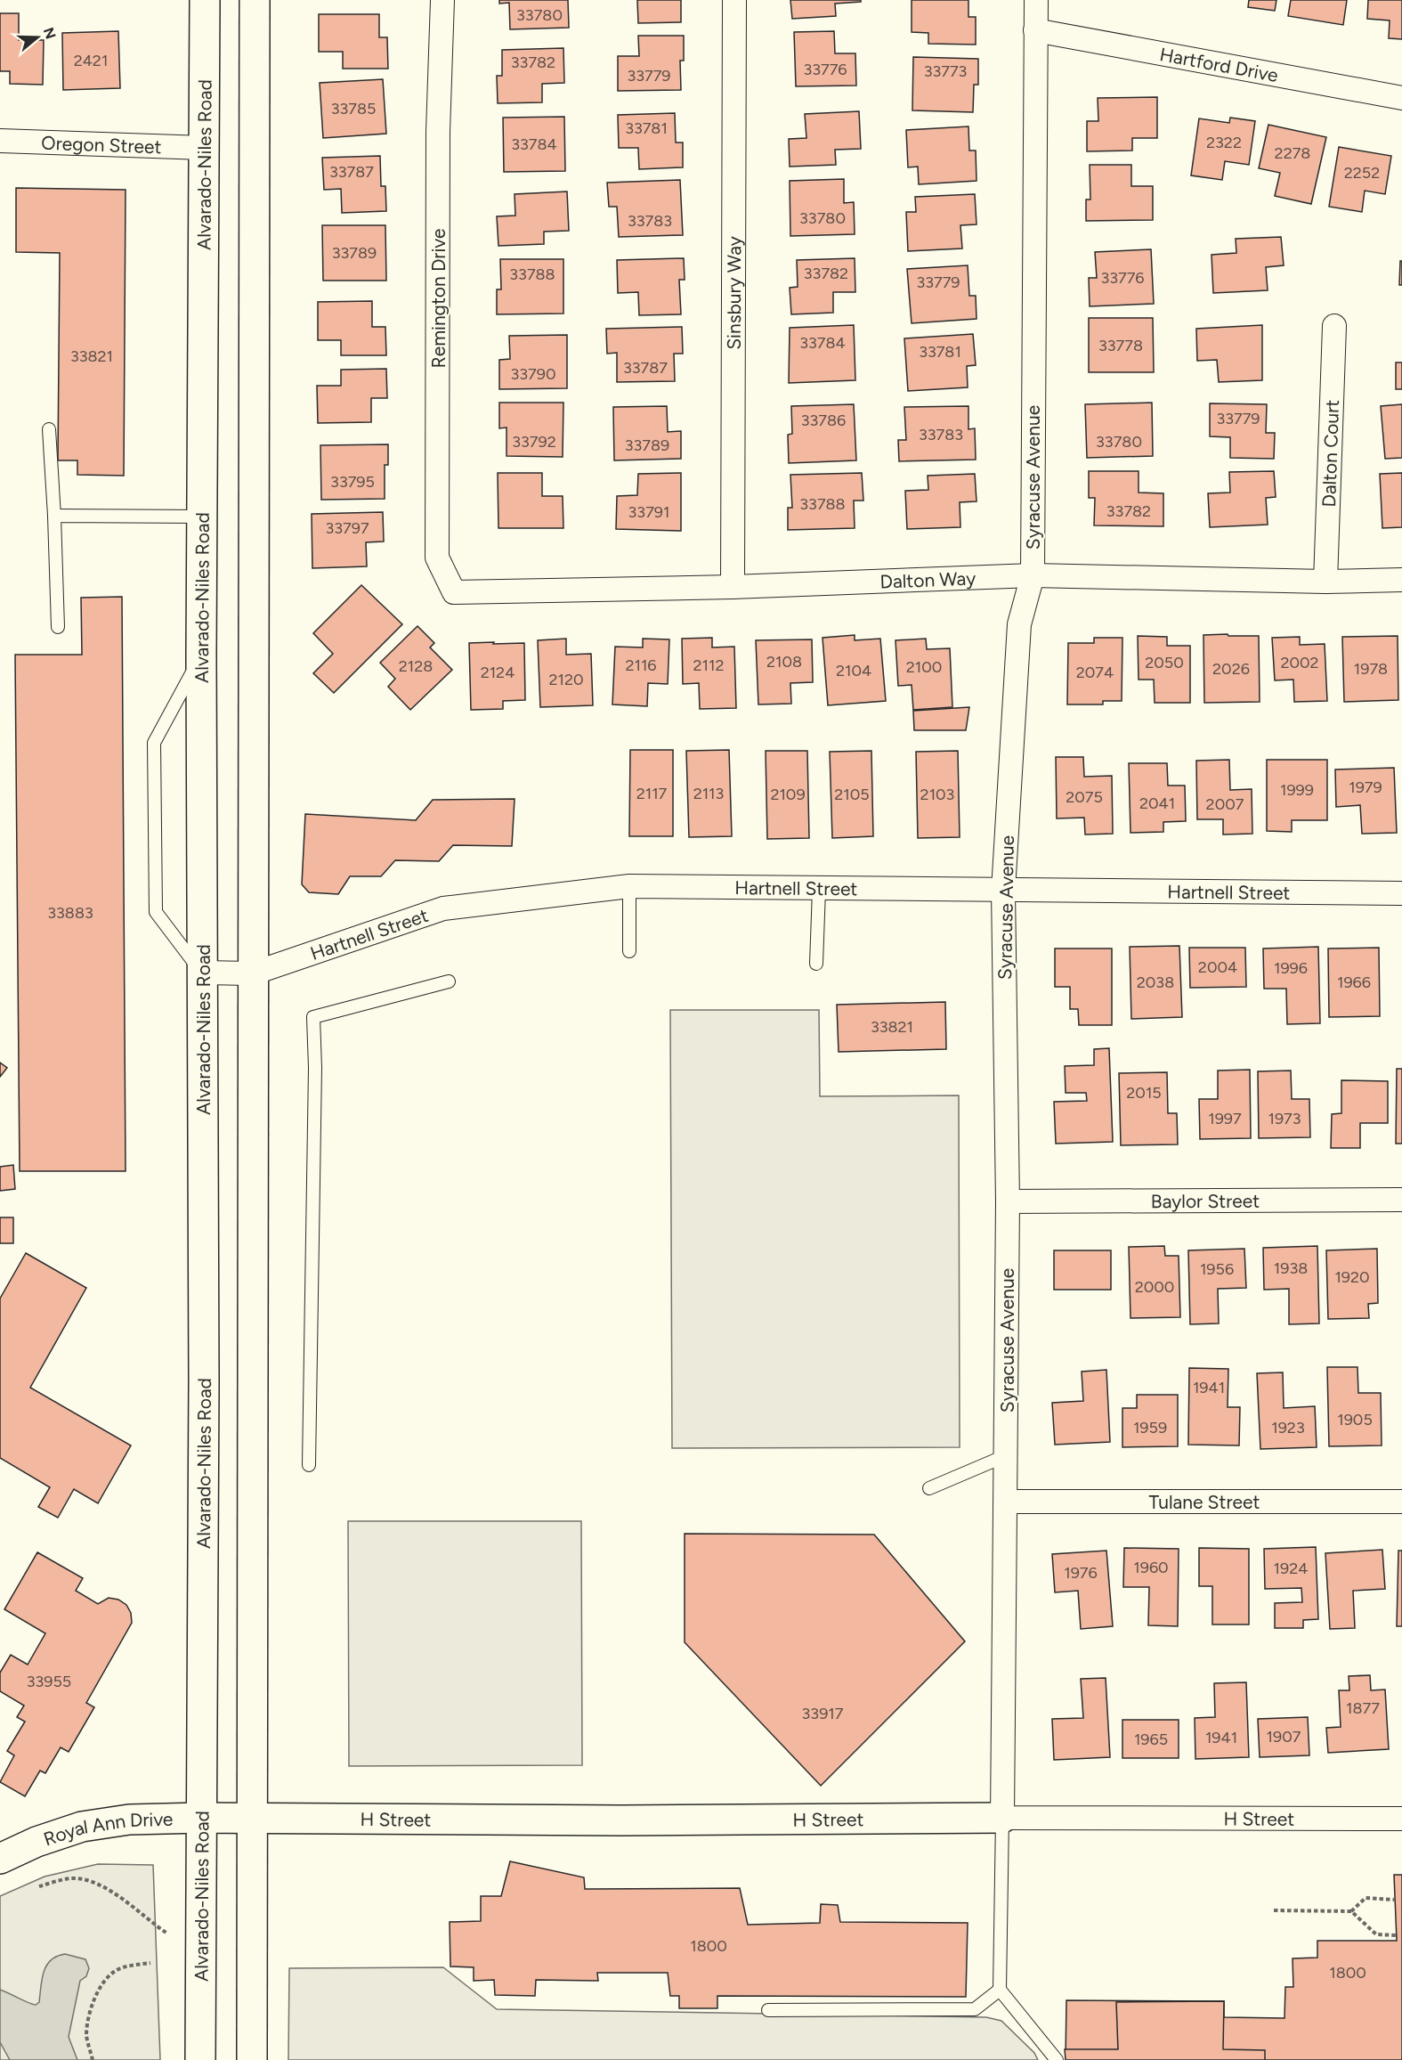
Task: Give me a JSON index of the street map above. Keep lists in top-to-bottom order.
{
  "streets": {
    "main road": ["Alvarado-Niles Road", "H Street", "Royal Ann Drive"],
    "street": [
      "Hartford Drive",
      "Oregon Street",
      "Sinsbury Way",
      "Remington Drive",
      "Dalton Court",
      "Syracuse Avenue",
      "Dalton Way",
      "Hartnell Street",
      "Baylor Street",
      "Tulane Street"
    ]
  },
  "crossings": [
    ["Hartford Drive", "Syracuse Avenue"],
    ["Oregon Street", "Alvarado-Niles Road"],
    ["Alvarado-Niles Road", "Hartnell Street"],
    ["Alvarado-Niles Road", "Royal Ann Drive"],
    ["Sinsbury Way", "Dalton Way"],
    ["Remington Drive", "Dalton Way"],
    ["Dalton Court", "Dalton Way"],
    ["Syracuse Avenue", "Dalton Way"],
    ["Syracuse Avenue", "Hartnell Street"],
    ["Syracuse Avenue", "Baylor Street"],
    ["Syracuse Avenue", "Tulane Street"],
    ["Syracuse Avenue", "H Street"],
    ["H Street", "Royal Ann Drive"]
  ],
  "house_numbers": [
    "33780",
    "2421",
    "33782",
    "33776",
    "33773",
    "33779",
    "33785",
    "33781",
    "2322",
    "33784",
    "2278",
    "33787",
    "2252",
    "33780",
    "33783",
    "33789",
    "33782",
    "33788",
    "33776",
    "33779",
    "33784",
    "33778",
    "33781",
    "33821",
    "33787",
    "33790",
    "33779",
    "33786",
    "33783",
    "33792",
    "33780",
    "33789",
    "33795",
    "33788",
    "33782",
    "33791",
    "33797",
    "2108",
    "2050",
    "2002",
    "2116",
    "2112",
    "2128",
    "2100",
    "2026",
    "1978",
    "2104",
    "2124",
    "2074",
    "2120",
    "1979",
    "1999",
    "2117",
    "2113",
    "2109",
    "2105",
    "2103",
    "2075",
    "2041",
    "2007",
    "33883",
    "2004",
    "1996",
    "2038",
    "1966",
    "33821",
    "2015",
    "1997",
    "1973",
    "1938",
    "1956",
    "1920",
    "2000",
    "1941",
    "1905",
    "1959",
    "1923",
    "1960",
    "1924",
    "1976",
    "33955",
    "1877",
    "33917",
    "1907",
    "1941",
    "1965",
    "1800",
    "1800"
  ],
  "north": "right"
}
